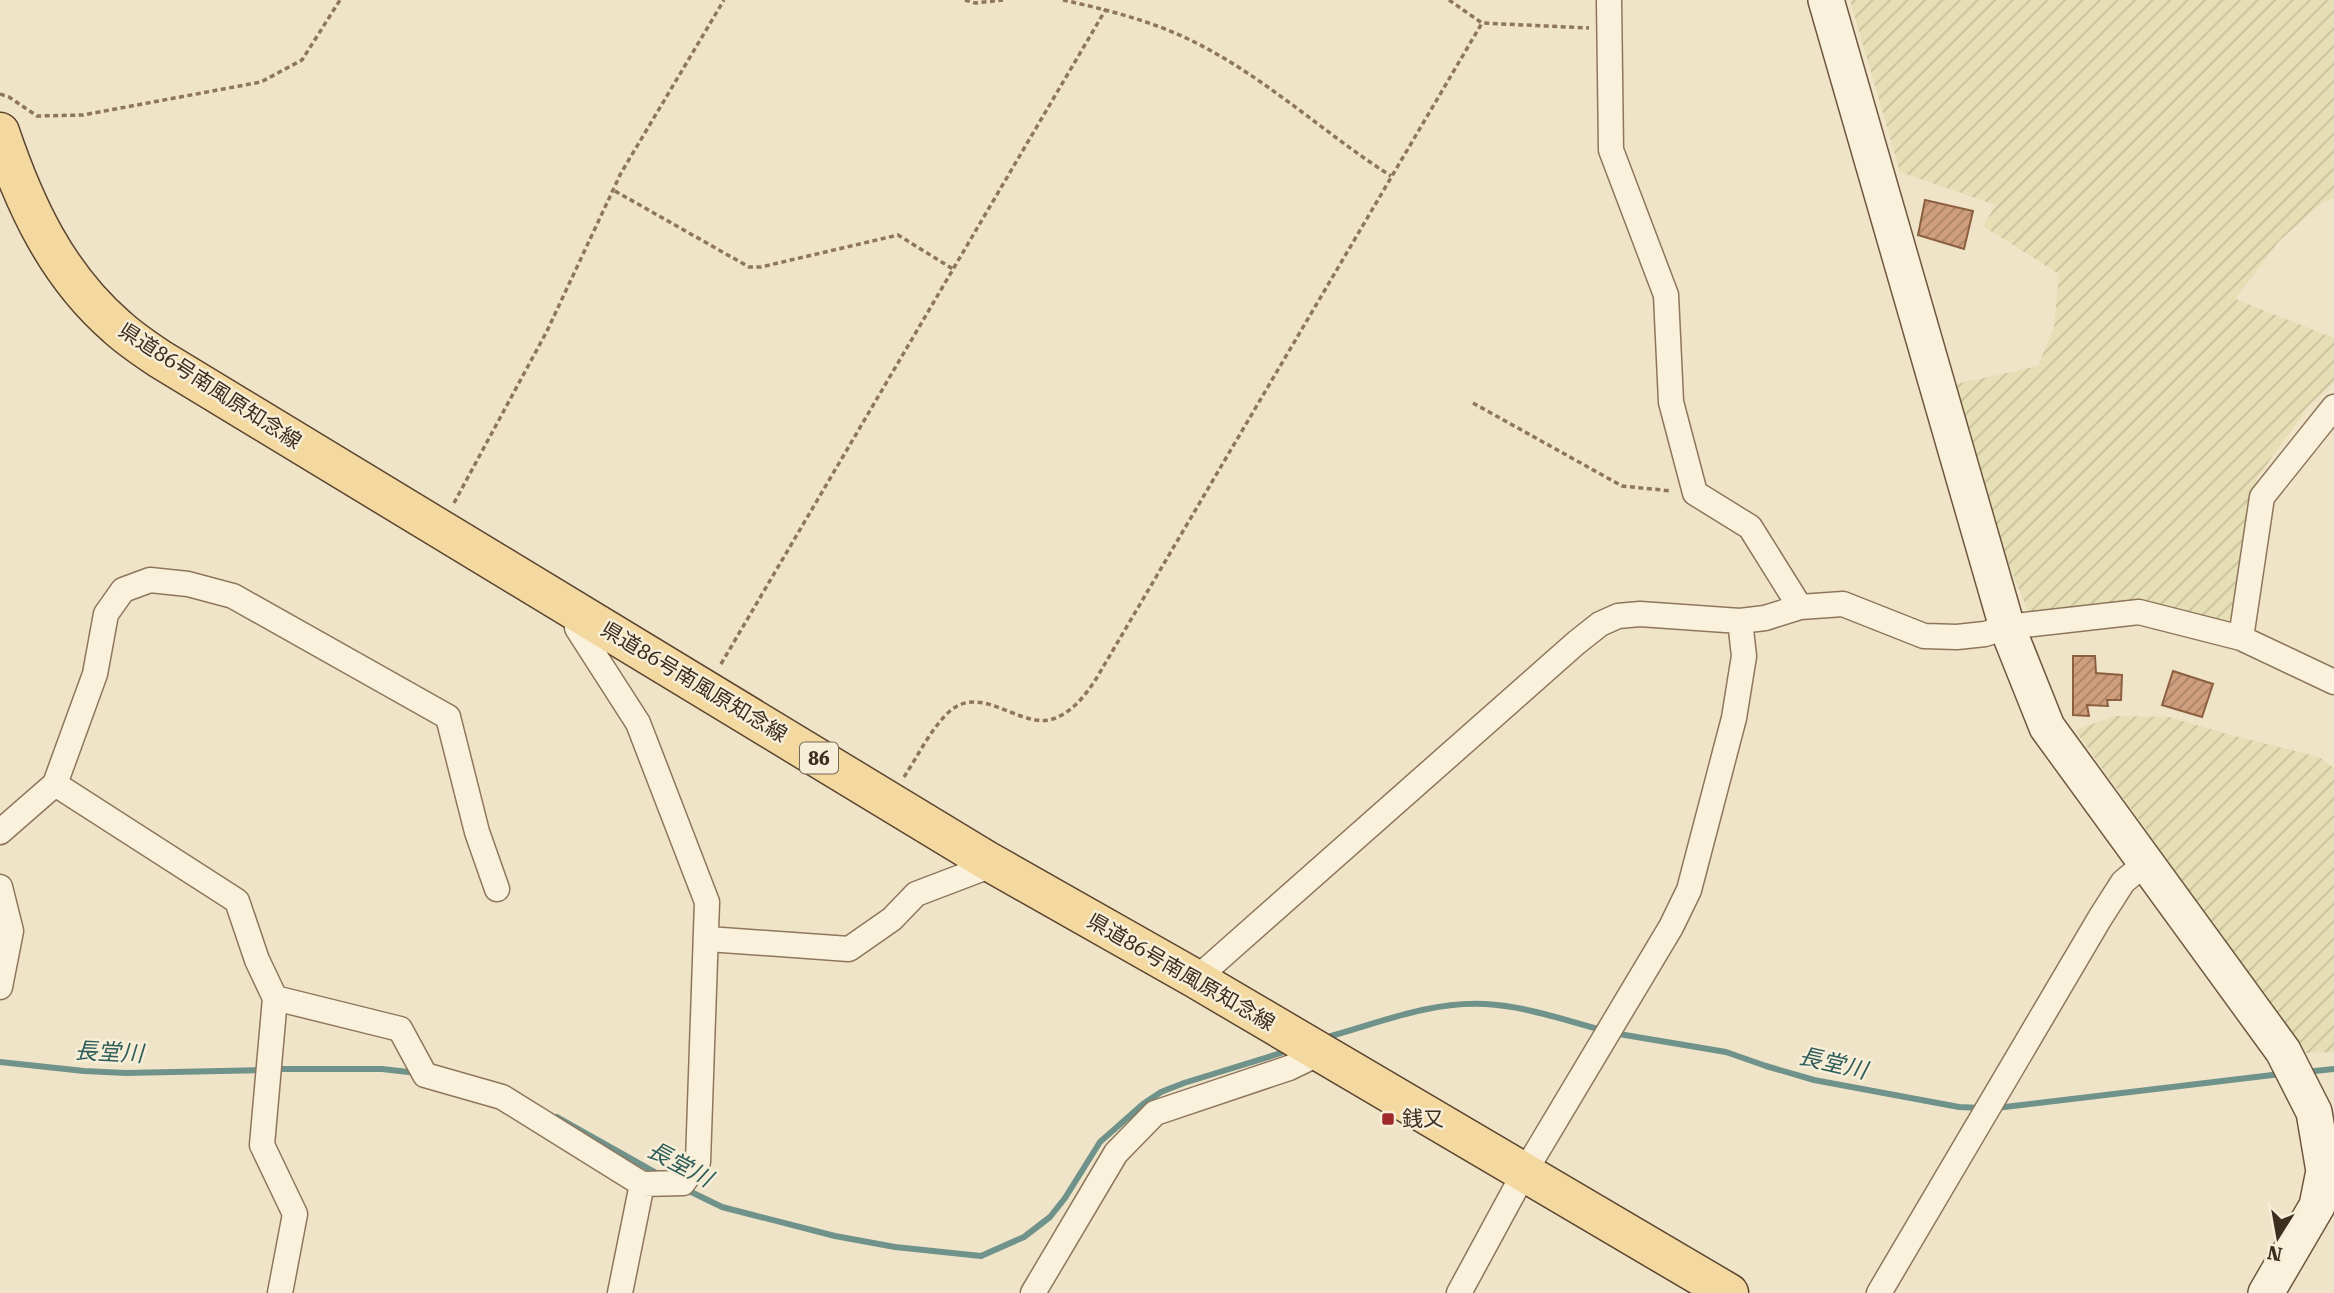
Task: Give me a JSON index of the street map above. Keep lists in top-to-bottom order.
{
  "streets": {
    "main road": ["県道86号南風原知念線", "86"]
  },
  "water": ["長堂川"],
  "places": {
    "transit": ["銭又"]
  },
  "north": "bottom"
}
